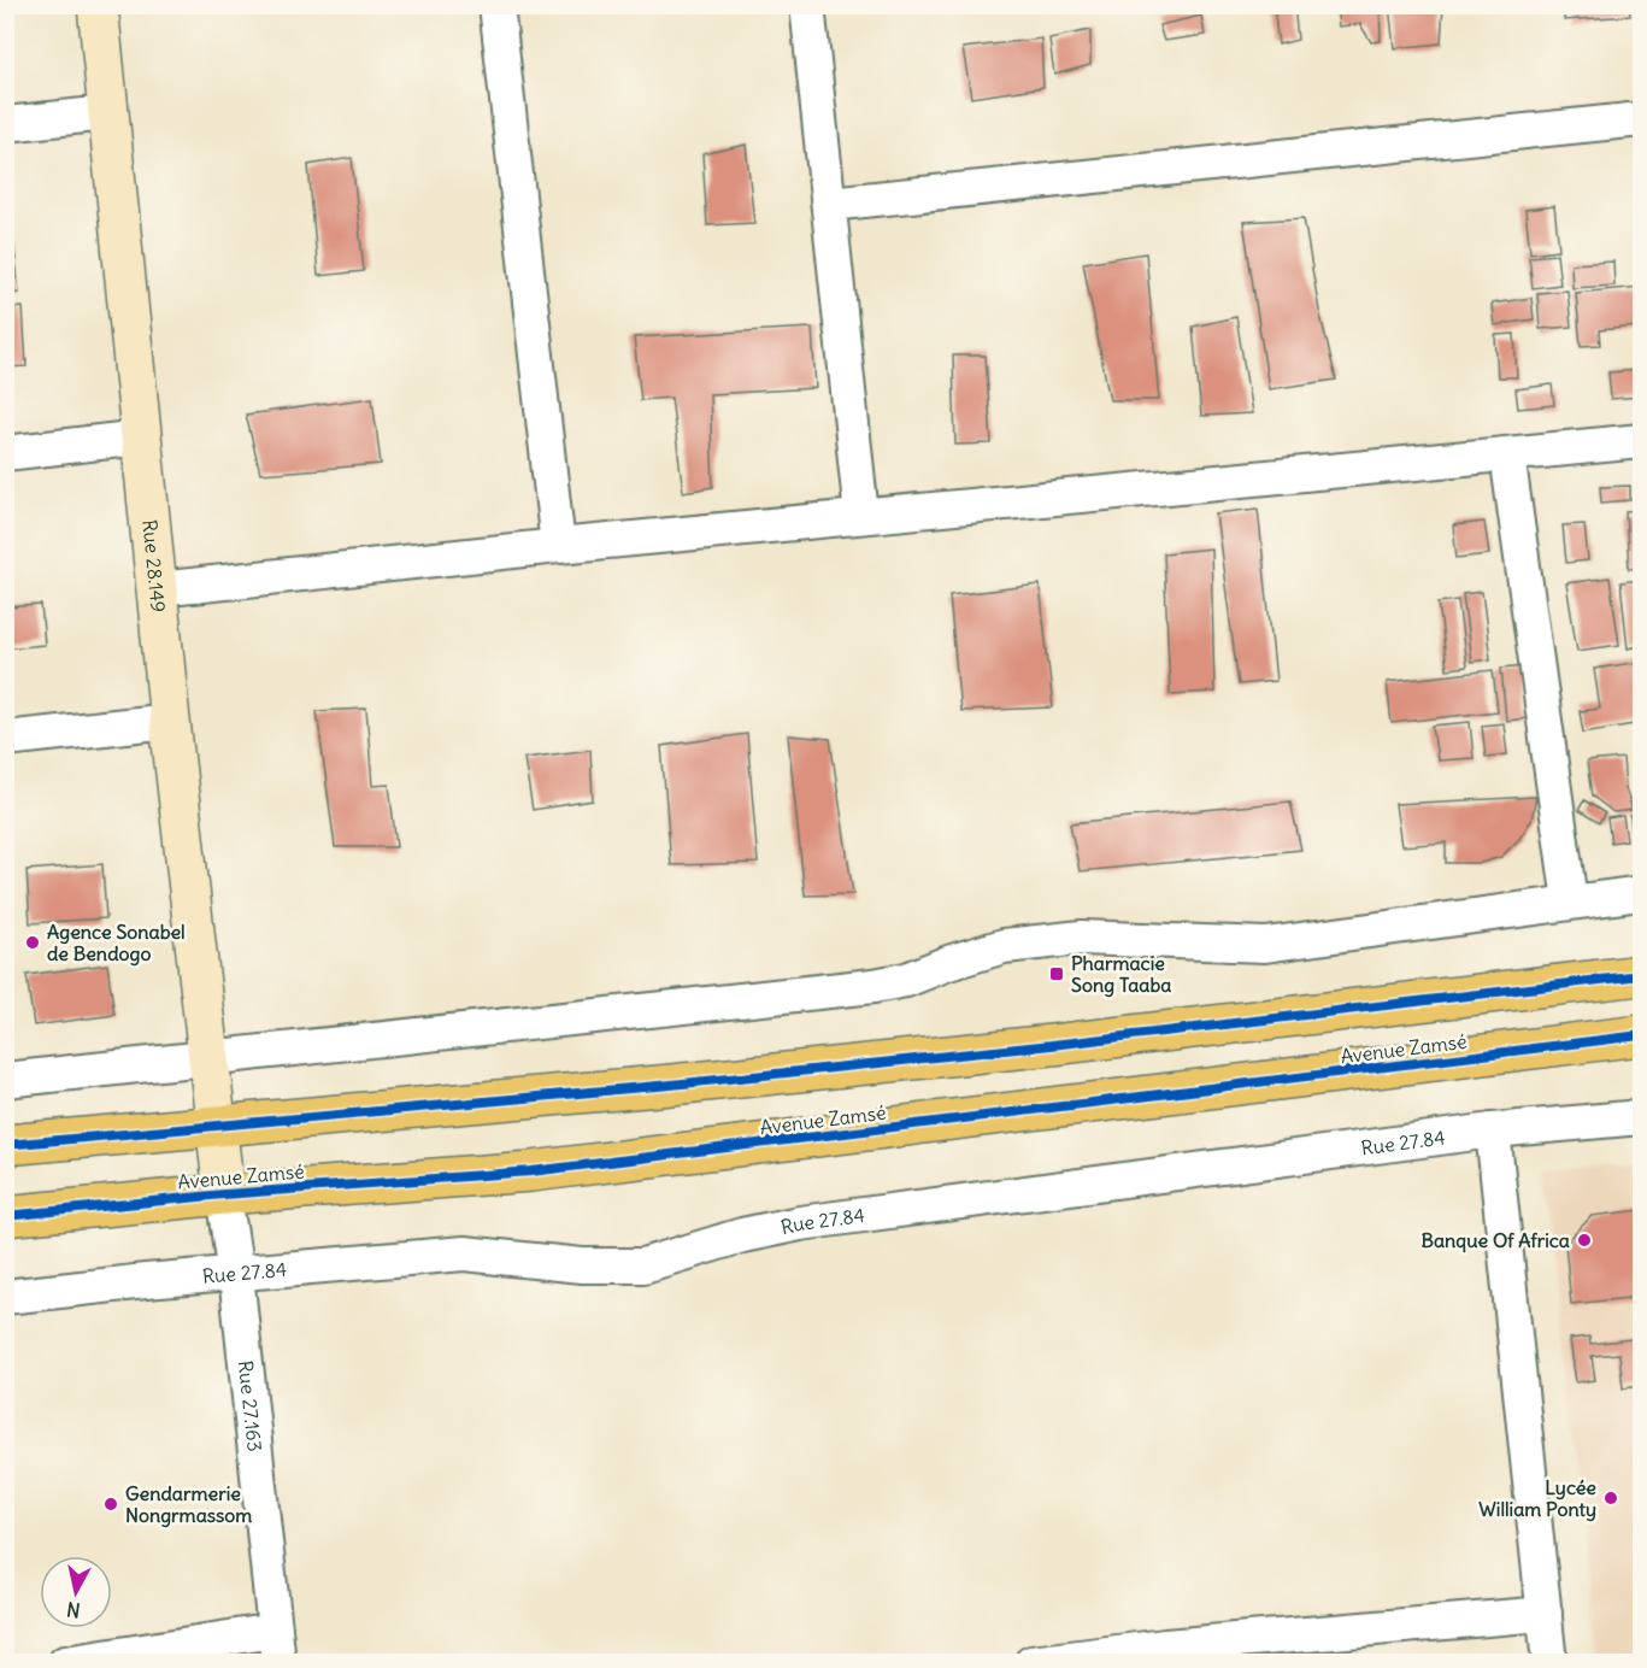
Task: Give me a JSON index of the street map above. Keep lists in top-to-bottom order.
{
  "streets": {
    "highway": ["Avenue Zamsé"],
    "street": ["Rue 28.149", "Rue 27.84", "Rue 27.163"]
  },
  "crossings": [
    ["Rue 28.149", "Avenue Zamsé"],
    ["Rue 28.149", "Rue 27.163"],
    ["Avenue Zamsé", "Rue 27.163"],
    ["Rue 27.84", "Rue 27.163"]
  ],
  "places": {
    "other": [
      "Agence Sonabel de Bendogo",
      "Banque Of Africa",
      "Lycée William Ponty",
      "Gendarmerie Nongrmassom"
    ],
    "transit": ["Pharmacie Song Taaba"]
  },
  "north": "bottom"
}
